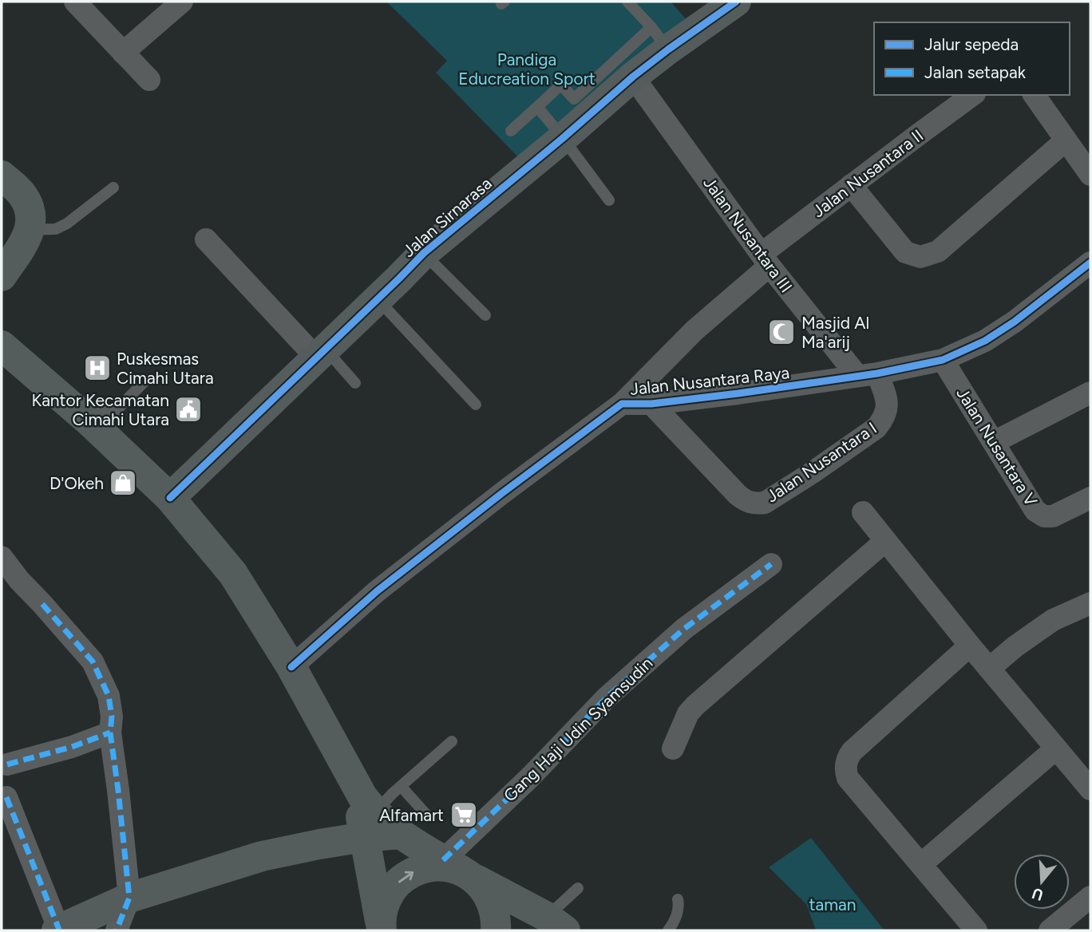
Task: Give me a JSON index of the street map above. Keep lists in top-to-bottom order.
{
  "streets": {
    "main road": ["Jalan Sirnarasa"],
    "street": [
      "Jalan Nusantara II",
      "Jalan Nusantara III",
      "Jalan Nusantara Raya",
      "Jalan Nusantara V",
      "Jalan Nusantara I",
      "Gang Haji Udin Syamsudin"
    ]
  },
  "crossings": [
    ["Jalan Nusantara II", "Jalan Nusantara III"],
    ["Jalan Nusantara II", "Jalan Nusantara Raya"],
    ["Jalan Sirnarasa", "Jalan Nusantara III"],
    ["Jalan Nusantara III", "Jalan Nusantara Raya"],
    ["Jalan Nusantara III", "Jalan Nusantara I"],
    ["Jalan Nusantara Raya", "Jalan Nusantara V"],
    ["Jalan Nusantara Raya", "Jalan Nusantara I"]
  ],
  "parks": ["Pandiga Educreation Sport", "taman"],
  "places": {
    "mosque": ["Masjid Al Ma'arij"],
    "hospital": ["Puskesmas Cimahi Utara"],
    "public building": ["Kantor Kecamatan Cimahi Utara"],
    "shop": ["D'Okeh"],
    "supermarket": ["Alfamart"]
  },
  "legend": ["Jalur sepeda", "Jalan setapak"],
  "north": "bottom"
}
